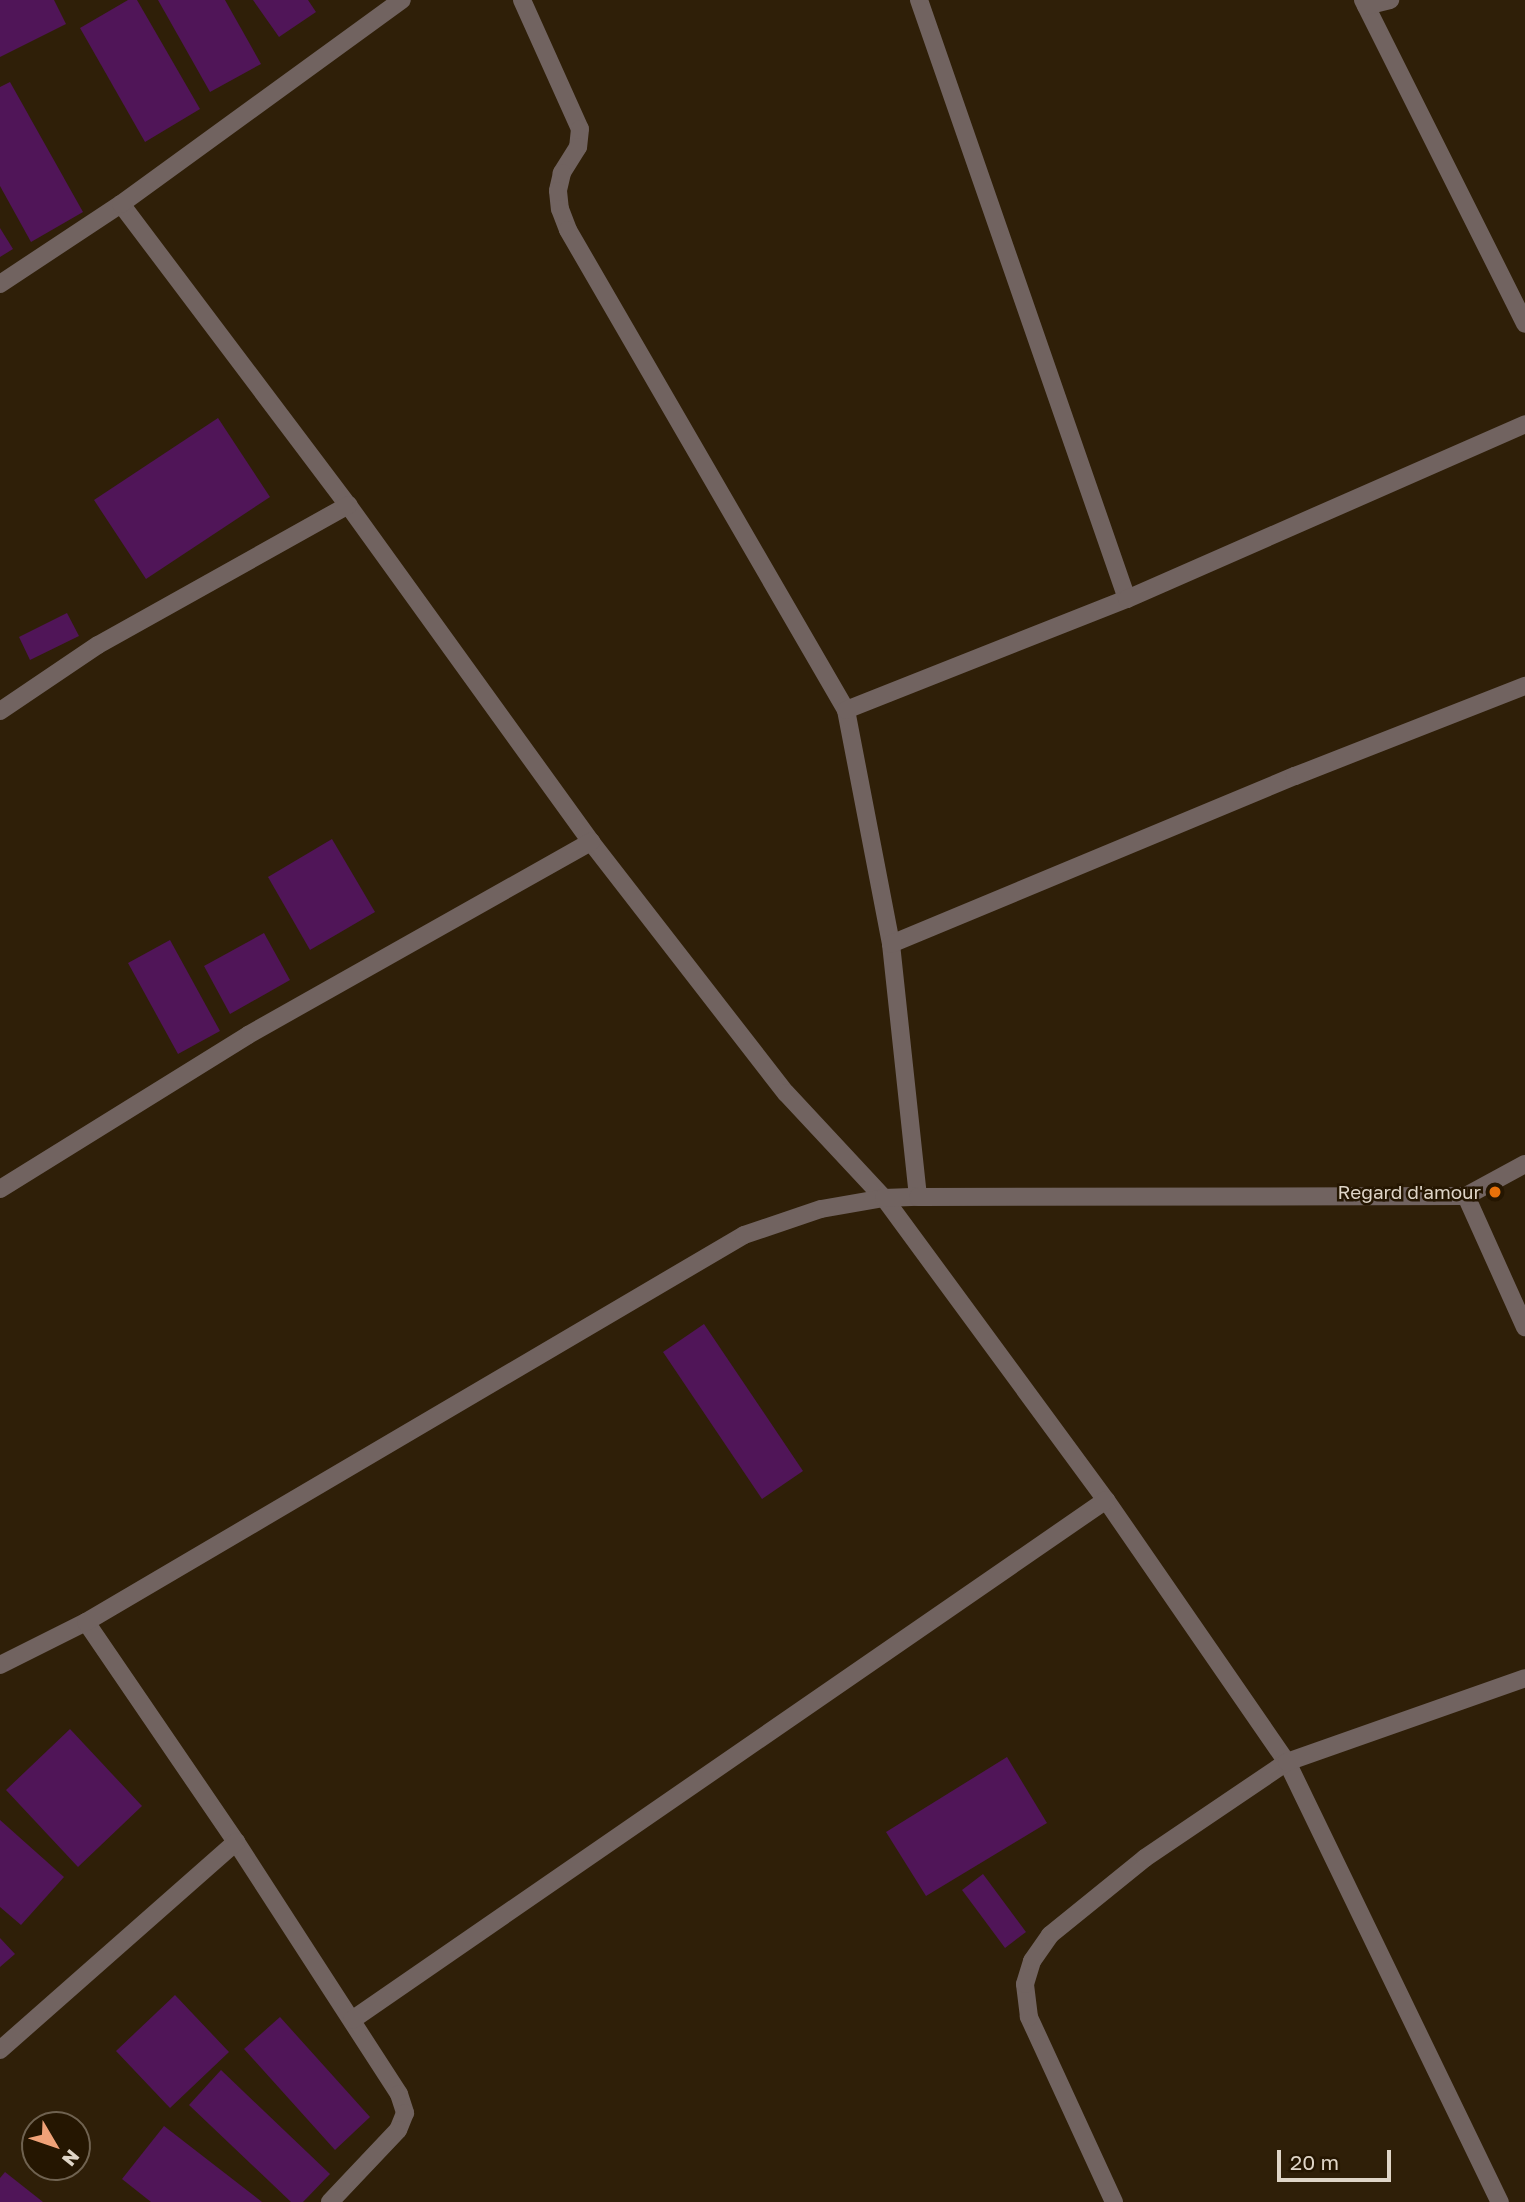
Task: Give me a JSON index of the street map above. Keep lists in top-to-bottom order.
{
  "places": ["Regard d'amour"],
  "scale_bar": "20 m",
  "north": "bottom right"
}
